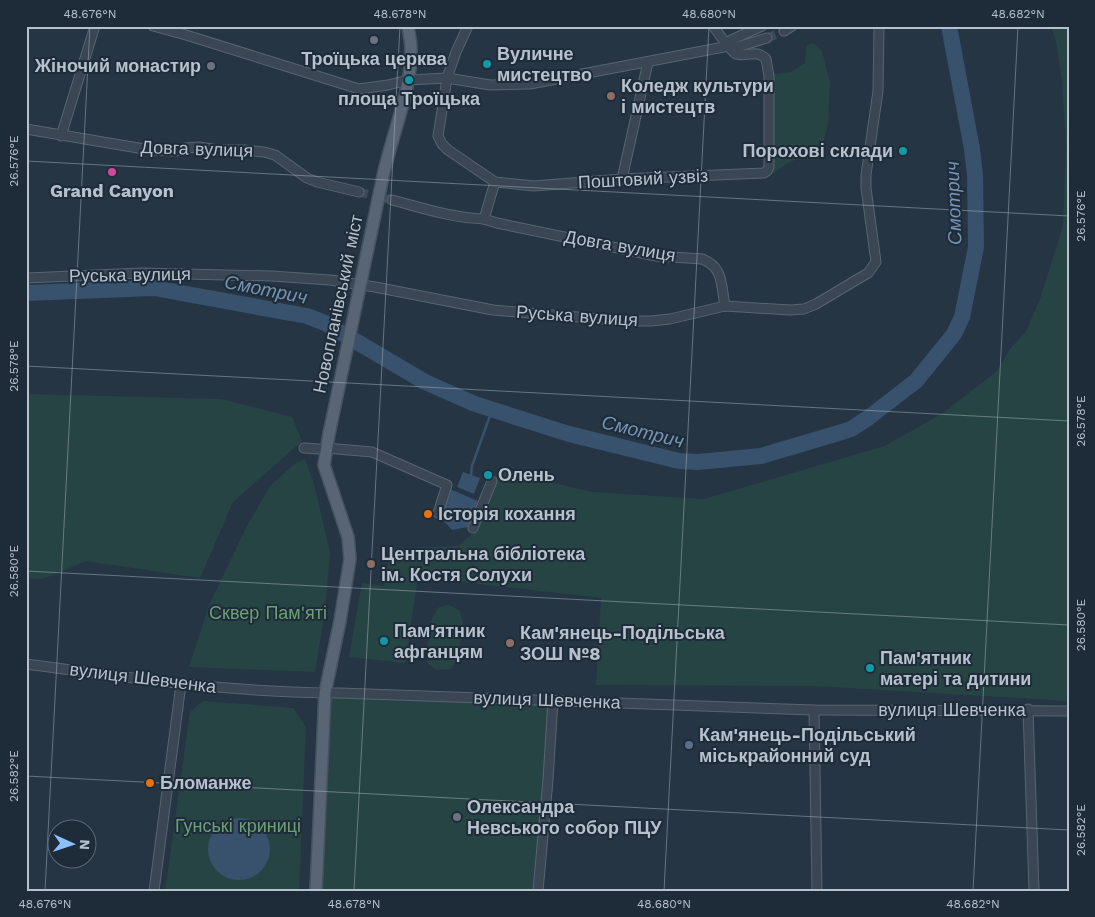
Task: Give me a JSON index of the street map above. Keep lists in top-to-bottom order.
{
  "streets": {
    "main road": ["Новопланівський міст"],
    "street": [
      "Довга вулиця",
      "Поштовий узвіз",
      "Руська вулиця",
      "вулиця Шевченка"
    ]
  },
  "crossings": [
    ["Довга вулиця", "Руська вулиця"],
    ["Новопланівський міст", "вулиця Шевченка"]
  ],
  "water": ["Смотрич"],
  "parks": ["Сквер Пам'яті", "Гунські криниці"],
  "places": [
    "Троїцька церква",
    "Вуличне мистецтво",
    "Жіночий монастир",
    "площа Троїцька",
    "Коледж культури і мистецтв",
    "Порохові склади",
    "Grand Canyon",
    "Олень",
    "Історія кохання",
    "Центральна бібліотека ім. Костя Солухи",
    "Пам'ятник афганцям",
    "Кам'янець-Подільська ЗОШ №8",
    "Пам'ятник матері та дитини",
    "Кам'янець-Подільський міськрайонний суд",
    "Бломанже",
    "Олександра Невського собор ПЦУ"
  ],
  "north": "right",
  "coordinates": [
    "48.676°N",
    "48.678°N",
    "48.680°N",
    "48.682°N",
    "26.576°E",
    "26.578°E",
    "26.580°E",
    "26.582°E"
  ]
}
